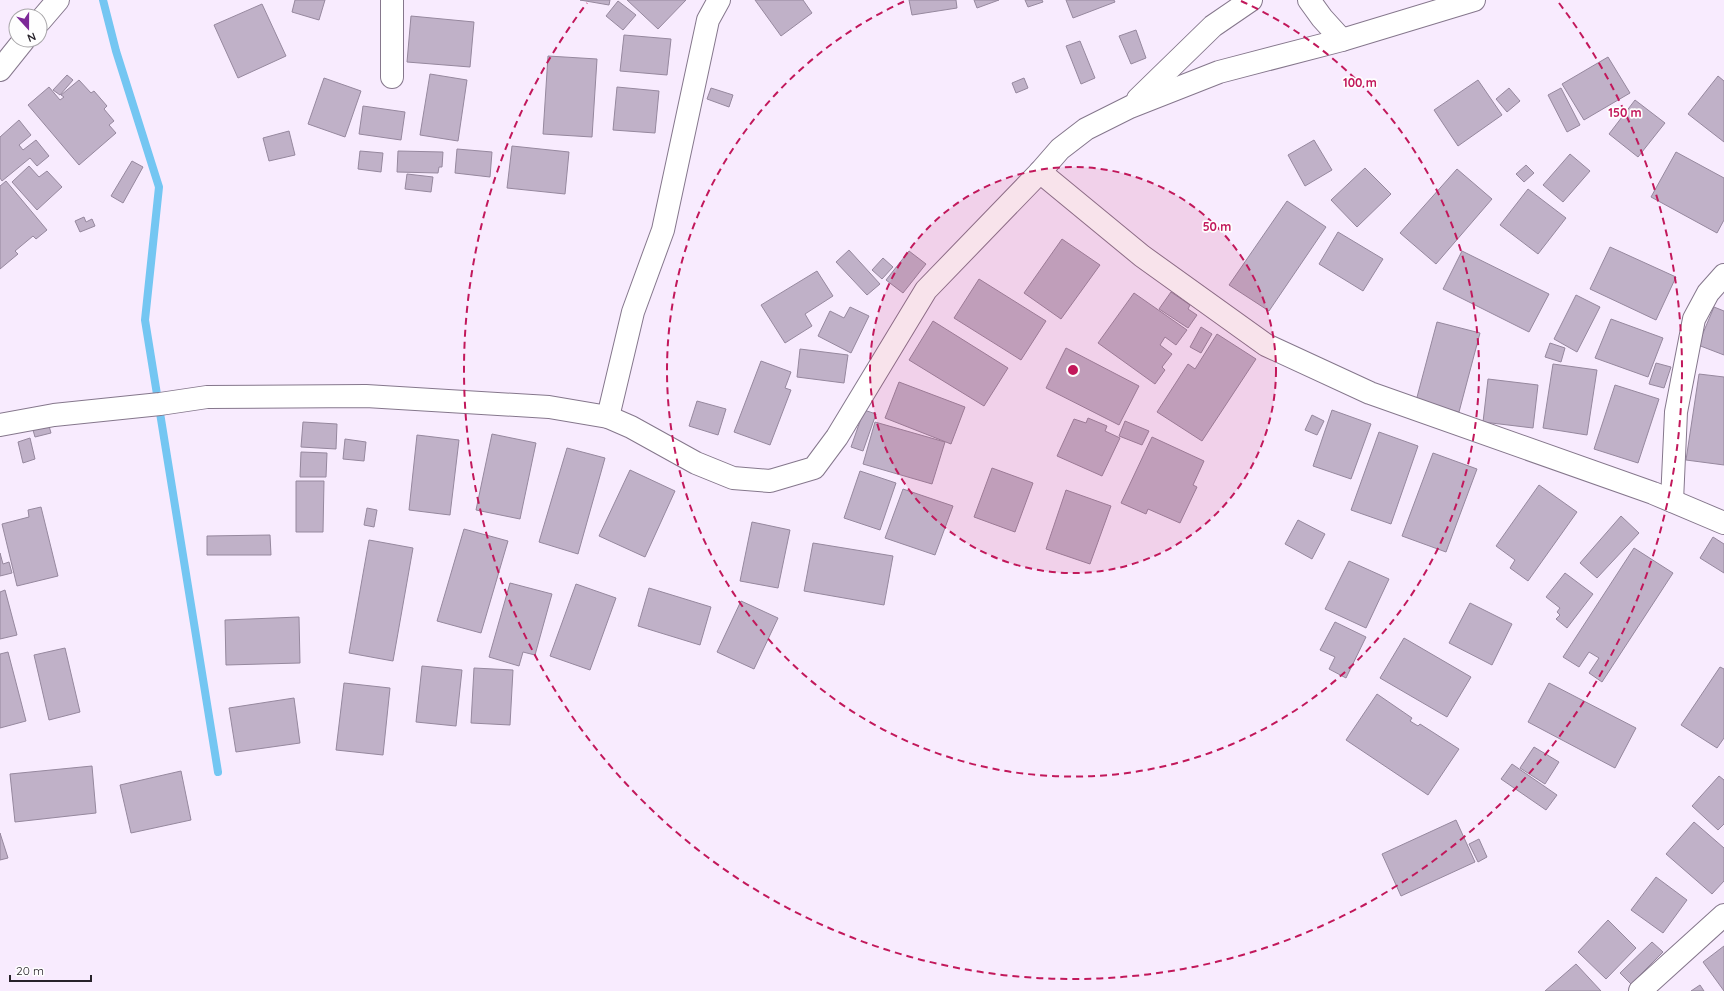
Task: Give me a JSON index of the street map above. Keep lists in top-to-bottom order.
{
  "scale_bar": "20 m",
  "north": "bottom",
  "rings": ["100 m", "150 m", "50 m"]
}
